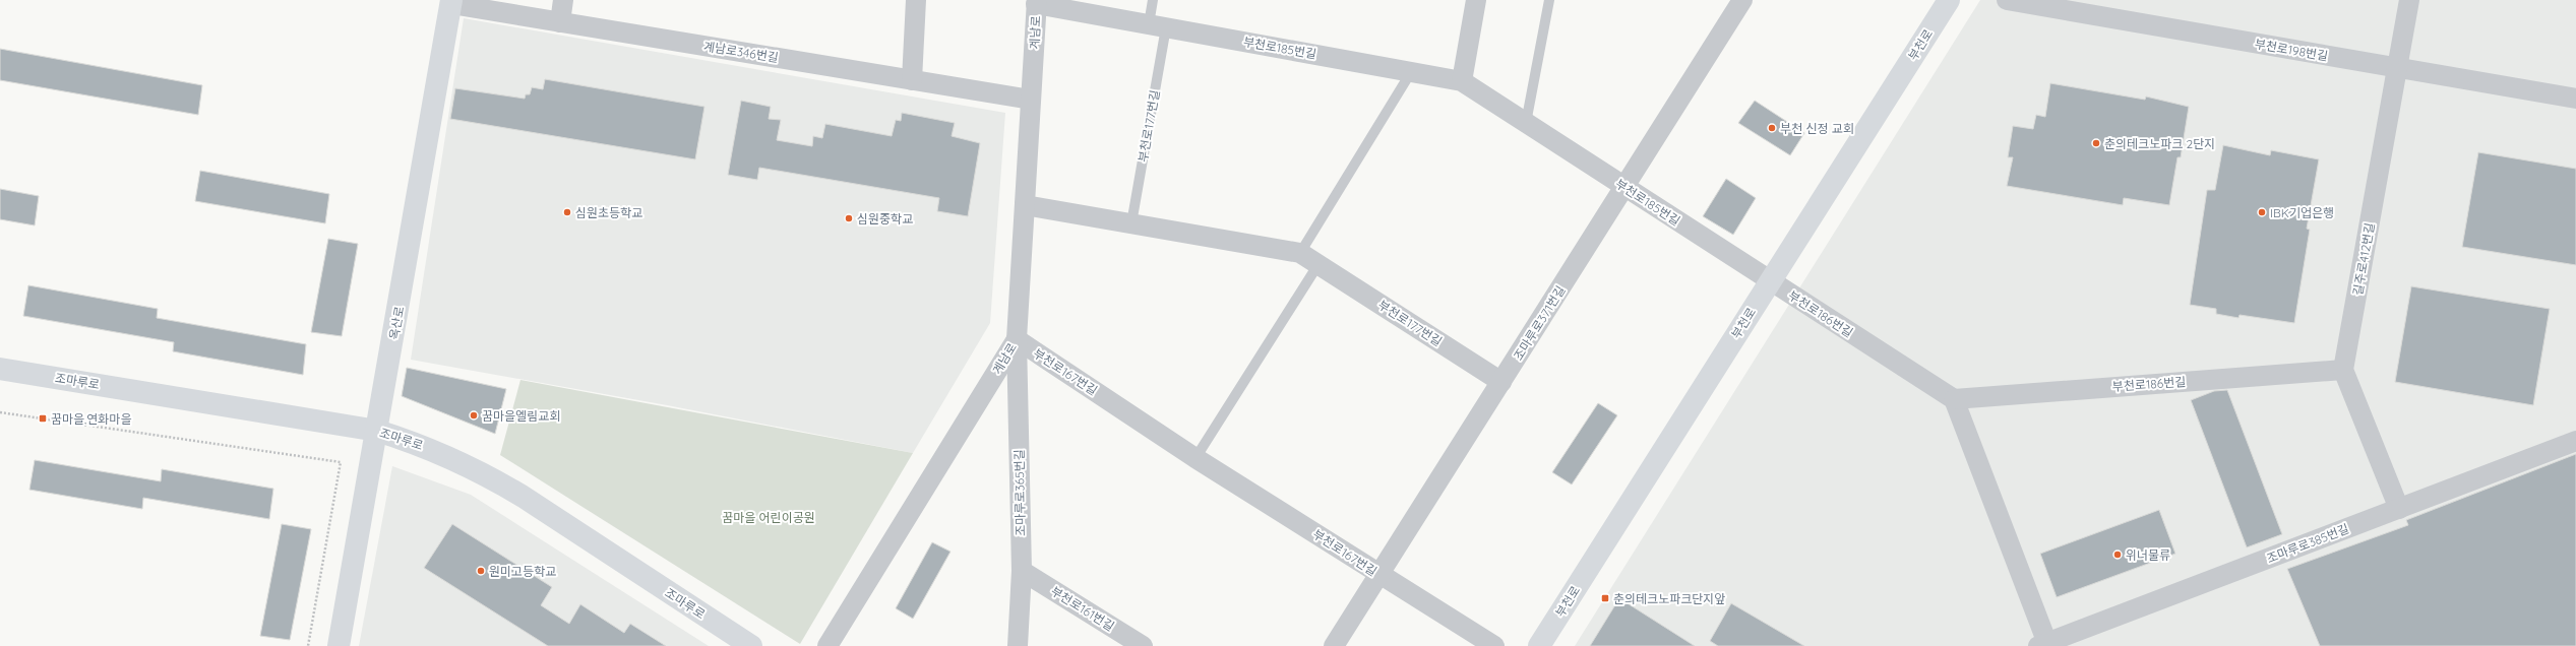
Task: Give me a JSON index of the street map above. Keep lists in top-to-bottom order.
{
  "streets": {
    "street": [
      "계남로",
      "부천로",
      "부천로185번길",
      "부천로198번길",
      "계남로346번길",
      "부천로177번길",
      "길주로412번길",
      "부천로186번길",
      "옥산로",
      "조마루로371번길",
      "부천로167번길",
      "조마루로",
      "조마루로365번길",
      "조마루로385번길",
      "부천로161번길"
    ]
  },
  "crossings": [
    ["계남로", "부천로185번길"],
    ["계남로", "계남로346번길"],
    ["계남로", "부천로177번길"],
    ["계남로", "부천로167번길"],
    ["계남로", "조마루로365번길"],
    ["부천로", "부천로185번길"],
    ["부천로", "부천로186번길"],
    ["부천로185번길", "부천로177번길"],
    ["부천로185번길", "부천로186번길"],
    ["부천로185번길", "조마루로371번길"],
    ["부천로198번길", "길주로412번길"],
    ["계남로346번길", "옥산로"],
    ["부천로177번길", "조마루로371번길"],
    ["길주로412번길", "부천로186번길"],
    ["옥산로", "조마루로"],
    ["조마루로371번길", "부천로167번길"],
    ["부천로167번길", "조마루로365번길"],
    ["조마루로365번길", "부천로161번길"]
  ],
  "parks": ["꿈마을 어린이공원"],
  "places": {
    "other": [
      "부천 신정 교회",
      "춘의테크노파크 2단지",
      "심원초등학교",
      "IBK기업은행",
      "심원중학교",
      "꿈마을엘림교회",
      "위너물류",
      "원미고등학교"
    ],
    "transit": ["꿈마을.연화마을", "춘의테크노파크단지앞"]
  }
}
